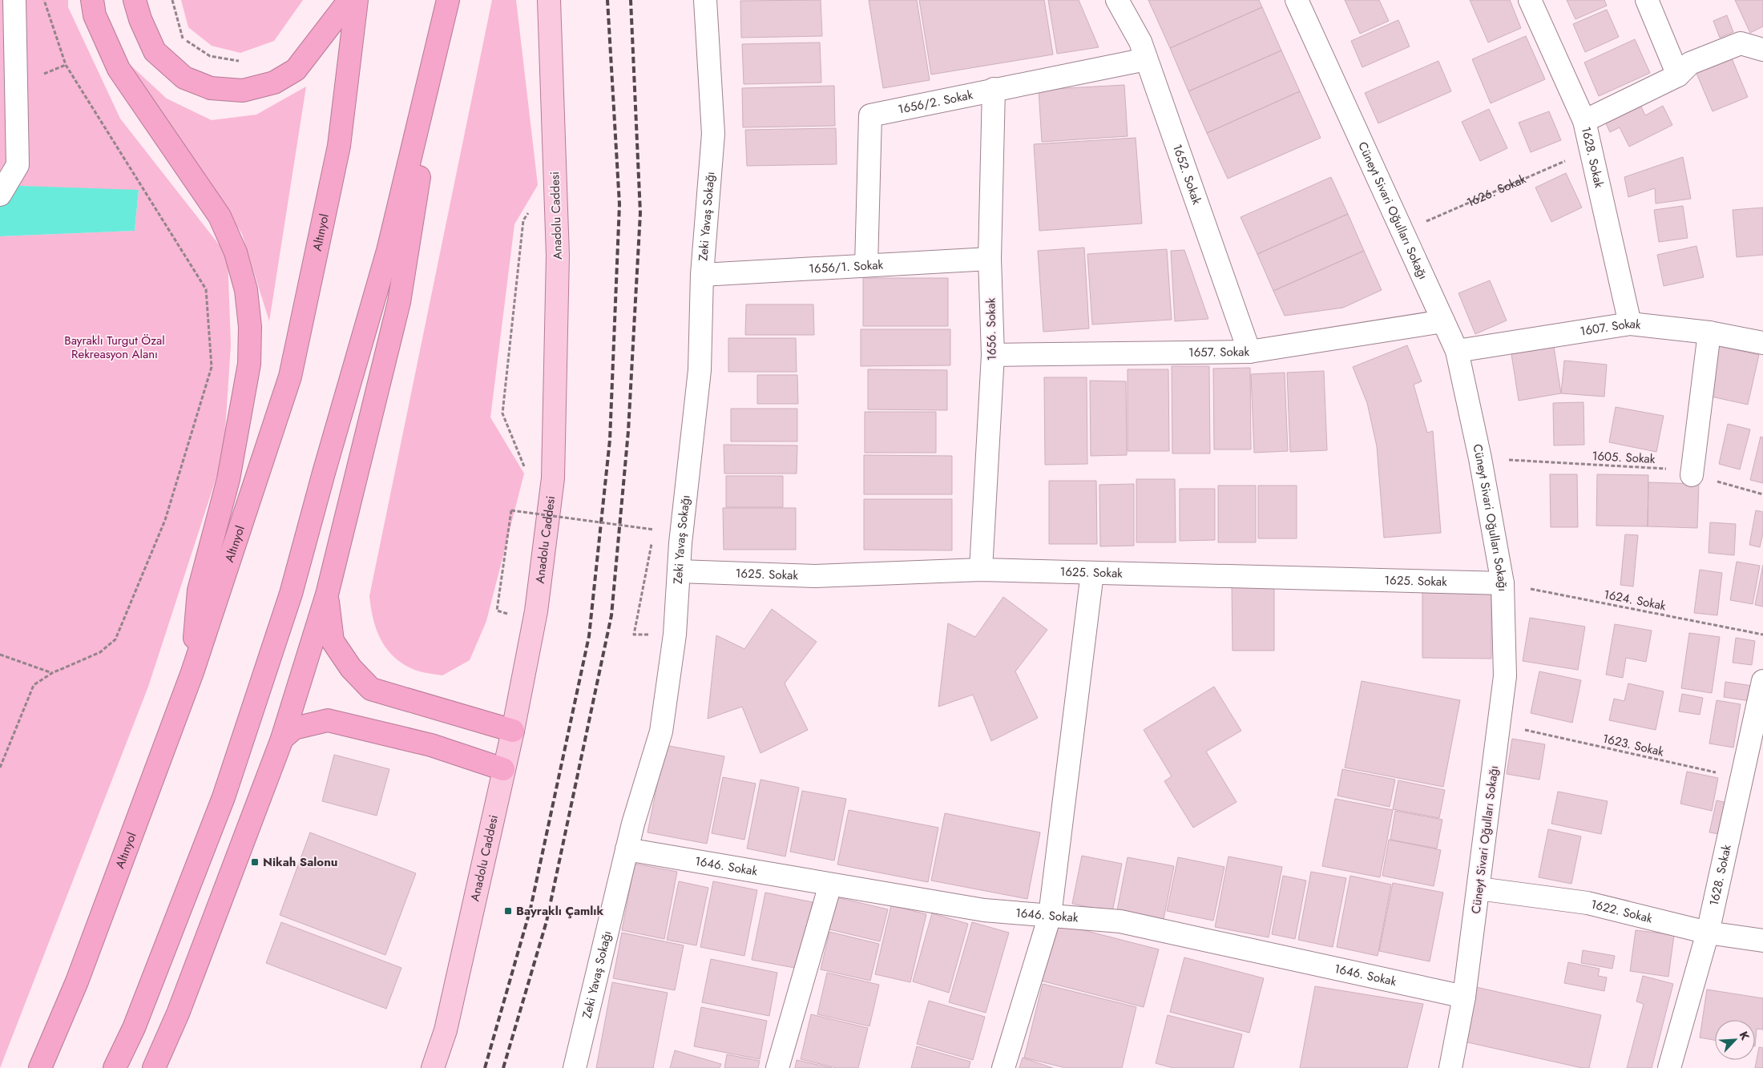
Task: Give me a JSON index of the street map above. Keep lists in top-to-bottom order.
{
  "streets": {
    "highway": ["Altınyol"],
    "main road": ["Anadolu Caddesi"],
    "street": [
      "1656/2. Sokak",
      "1628. Sokak",
      "1652. Sokak",
      "Cüneyt Sivari Oğulları Sokağı",
      "Zeki Yavaş Sokağı",
      "1656/1. Sokak",
      "1607. Sokak",
      "1656. Sokak",
      "1657. Sokak",
      "1625. Sokak",
      "1646. Sokak",
      "1622. Sokak"
    ],
    "path": [
      "1626. Sokak",
      "1605. Sokak",
      "1624. Sokak",
      "1623. Sokak"
    ]
  },
  "crossings": [
    ["1656/2. Sokak", "1652. Sokak"],
    ["1656/2. Sokak", "1656/1. Sokak"],
    ["1656/2. Sokak", "1656. Sokak"],
    ["1628. Sokak", "1626. Sokak"],
    ["1628. Sokak", "1607. Sokak"],
    ["1628. Sokak", "1623. Sokak"],
    ["1628. Sokak", "1622. Sokak"],
    ["1652. Sokak", "1657. Sokak"],
    ["1626. Sokak", "Cüneyt Sivari Oğulları Sokağı"],
    ["Cüneyt Sivari Oğulları Sokağı", "1607. Sokak"],
    ["Cüneyt Sivari Oğulları Sokağı", "1657. Sokak"],
    ["Cüneyt Sivari Oğulları Sokağı", "1605. Sokak"],
    ["Cüneyt Sivari Oğulları Sokağı", "1625. Sokak"],
    ["Cüneyt Sivari Oğulları Sokağı", "1624. Sokak"],
    ["Cüneyt Sivari Oğulları Sokağı", "1623. Sokak"],
    ["Cüneyt Sivari Oğulları Sokağı", "1646. Sokak"],
    ["Cüneyt Sivari Oğulları Sokağı", "1622. Sokak"],
    ["Zeki Yavaş Sokağı", "1656/1. Sokak"],
    ["Zeki Yavaş Sokağı", "1625. Sokak"],
    ["Zeki Yavaş Sokağı", "1646. Sokak"],
    ["1656/1. Sokak", "1656. Sokak"],
    ["1656. Sokak", "1657. Sokak"],
    ["1656. Sokak", "1625. Sokak"],
    ["1625. Sokak", "1624. Sokak"]
  ],
  "parks": ["Bayraklı Turgut Özal Rekreasyon Alanı"],
  "places": {
    "transit": ["Nikah Salonu", "Bayraklı Çamlık"]
  },
  "north": "top right"
}
